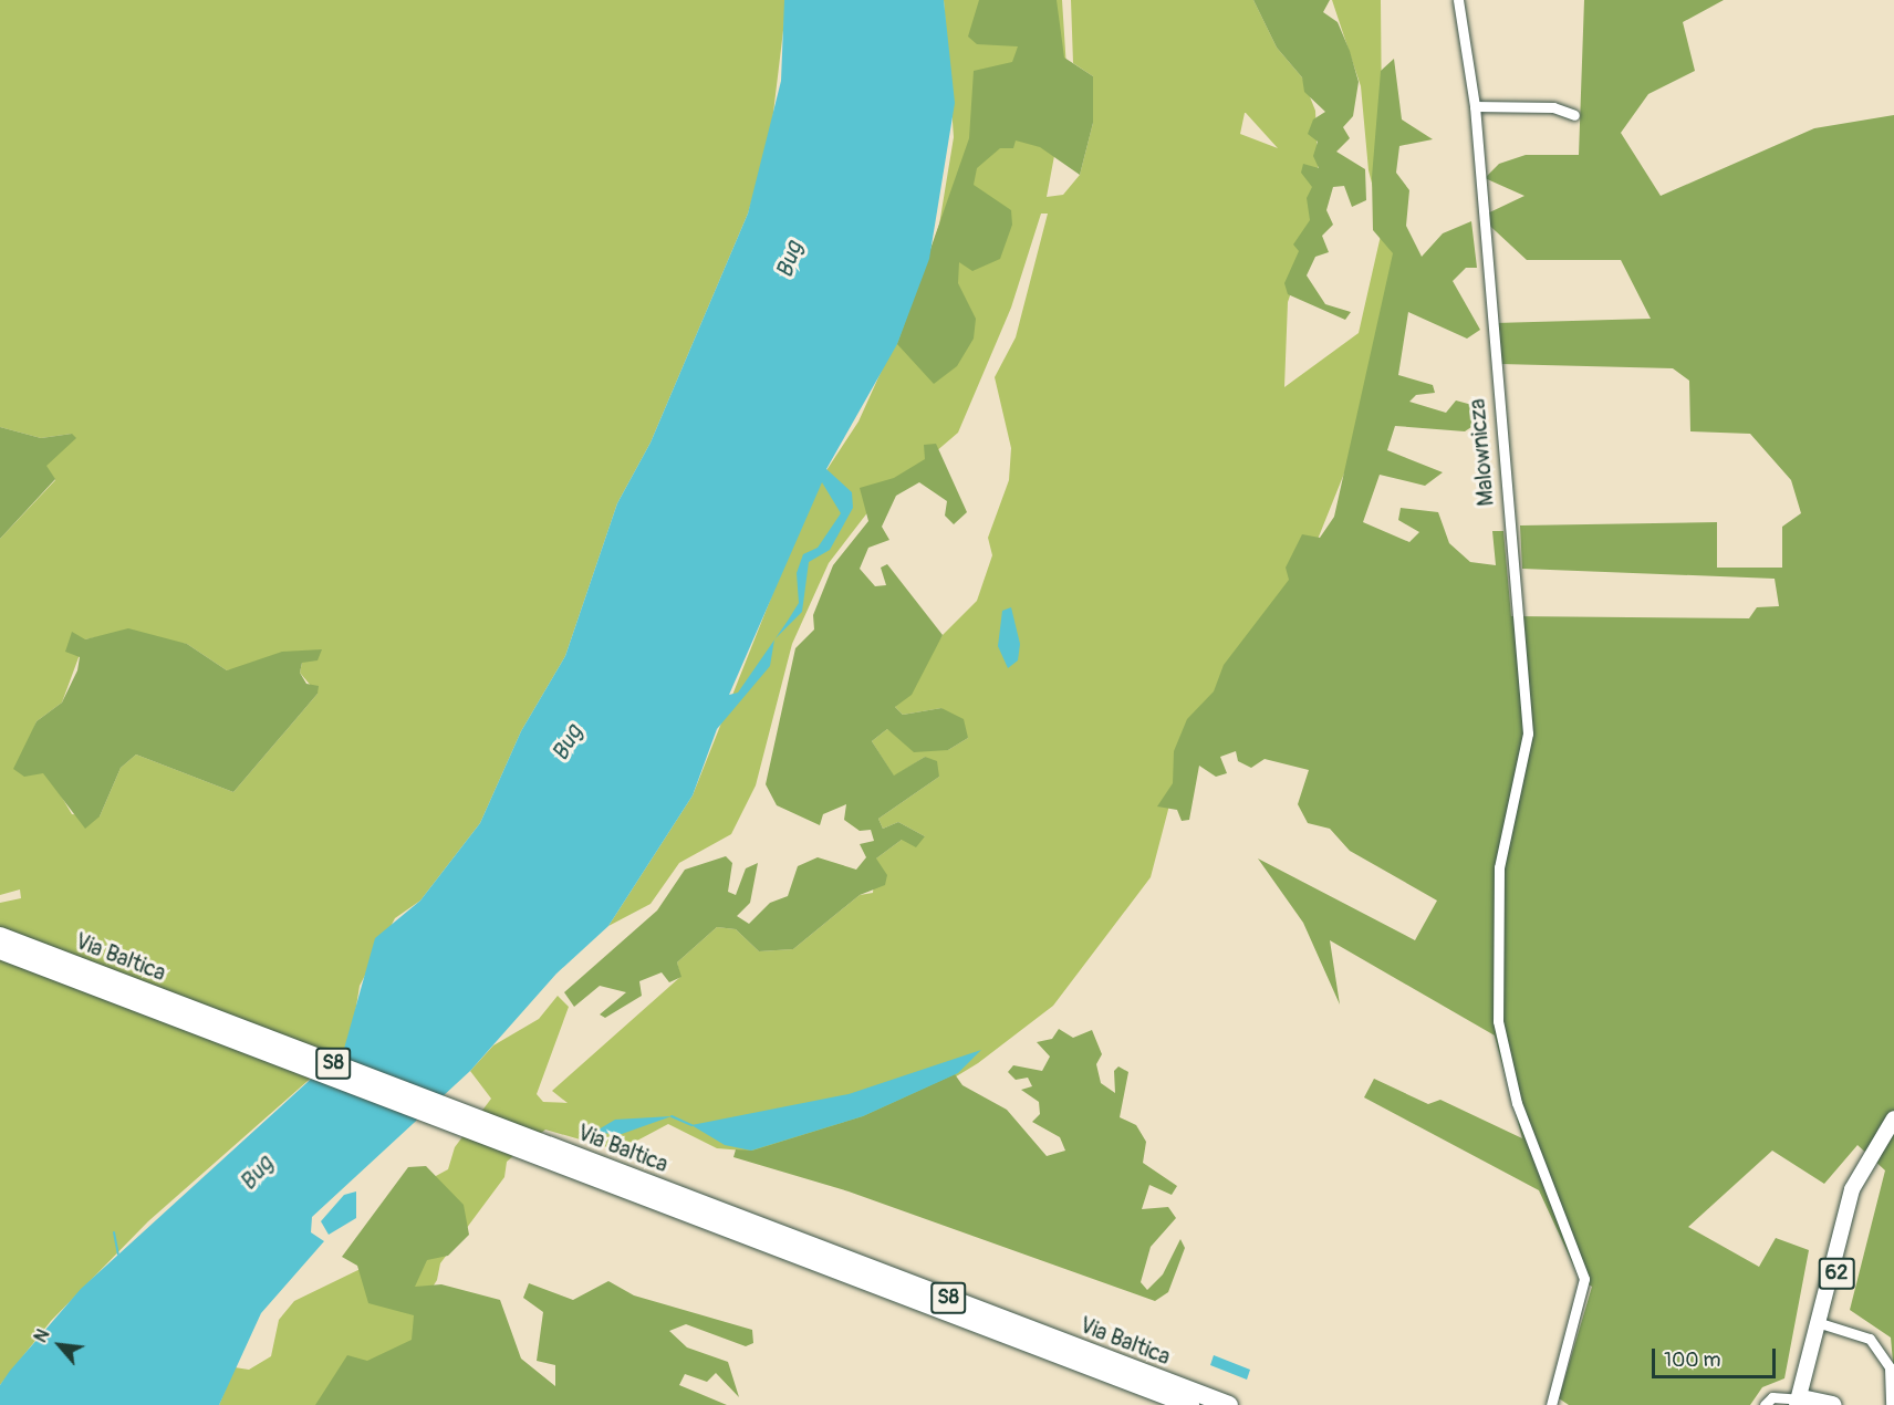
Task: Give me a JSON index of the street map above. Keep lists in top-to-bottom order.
{
  "streets": {
    "highway": ["Via Baltica", "S8"],
    "main road": ["62"],
    "street": ["Malownicza"]
  },
  "water": ["Bug"],
  "scale_bar": "100 m",
  "north": "top left"
}
